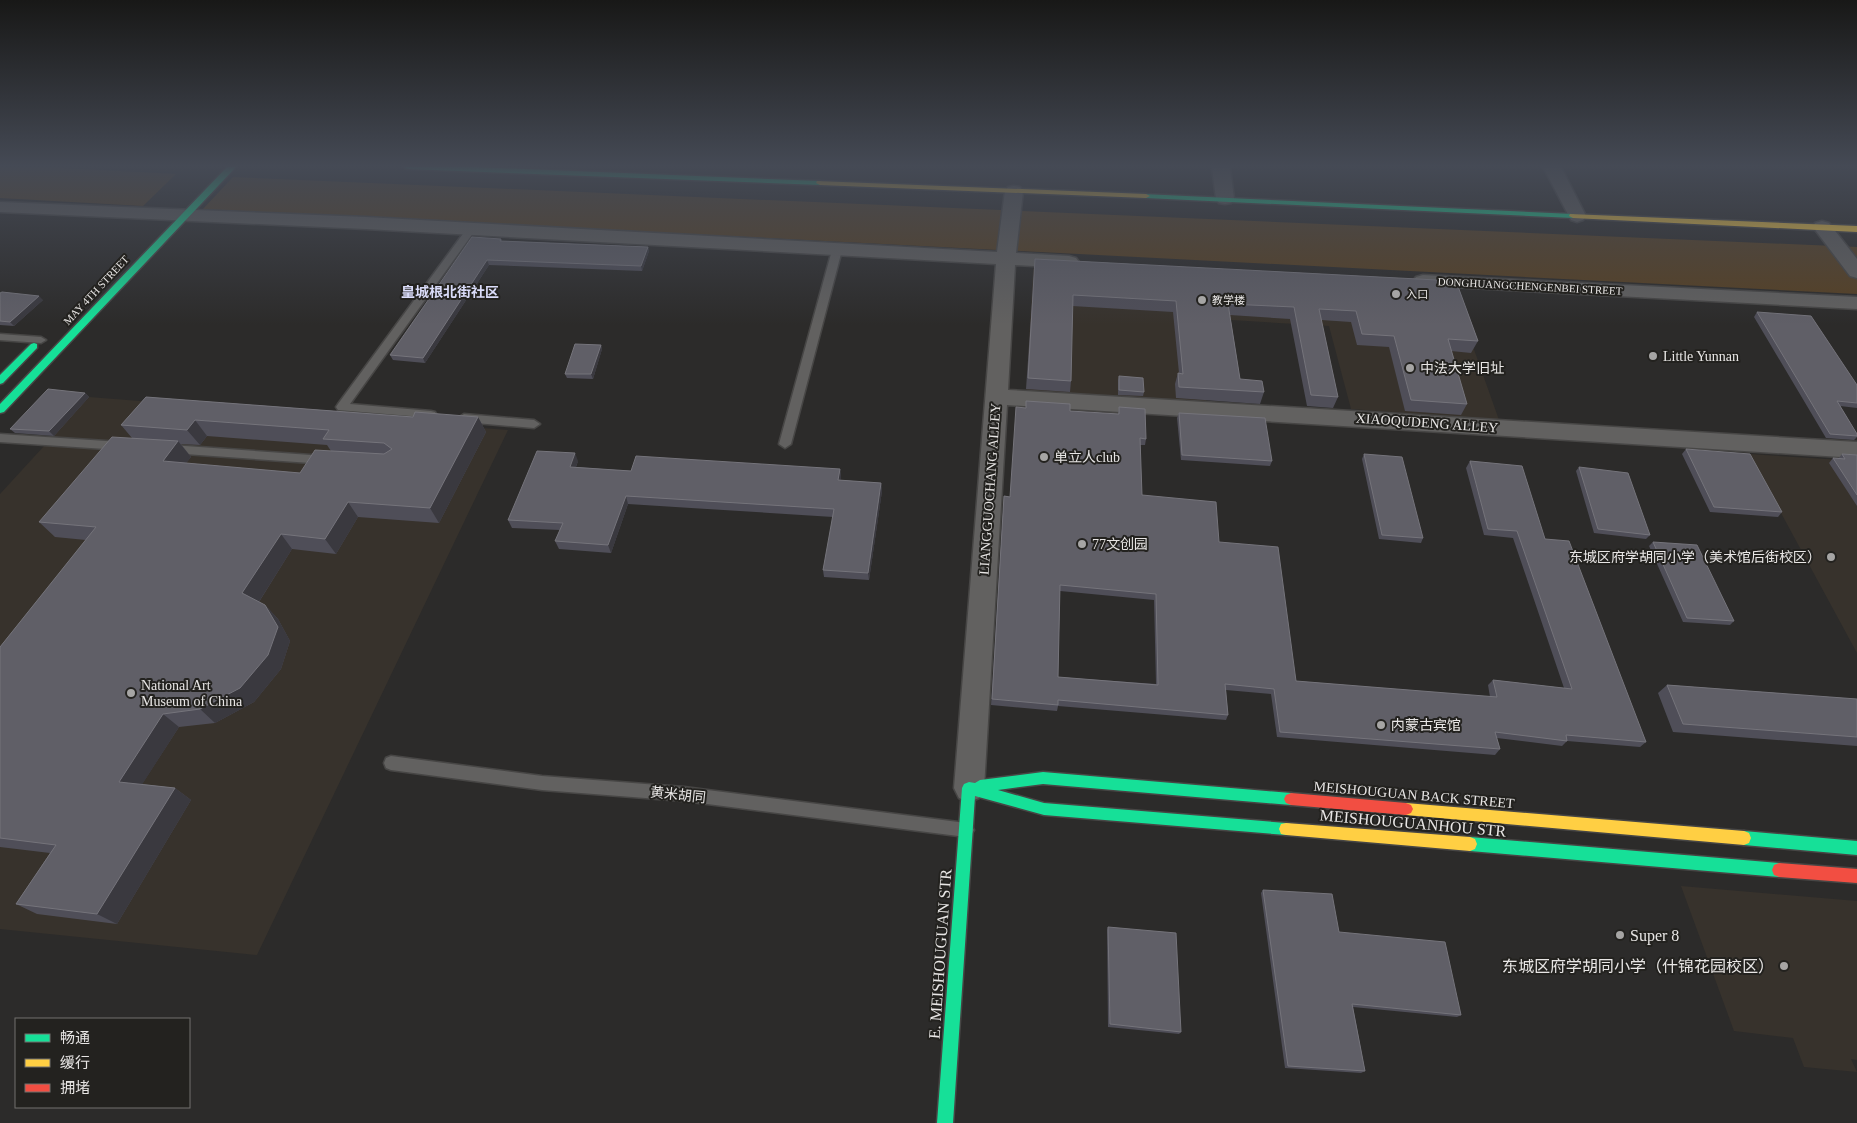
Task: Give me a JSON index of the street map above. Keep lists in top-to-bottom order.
{
  "streets": {
    "main road": [
      "MAY 4TH STREET",
      "MEISHOUGUAN BACK STREET",
      "MEISHOUGUANHOU STR",
      "E. MEISHOUGUAN STR"
    ],
    "street": ["DONGHUANGCHENGENBEI STREET", "XIAOQUDENG ALLEY", "LIANGGUOCHANG ALLEY"],
    "lane": ["黄米胡同"]
  },
  "crossings": [
    ["XIAOQUDENG ALLEY", "LIANGGUOCHANG ALLEY"],
    ["LIANGGUOCHANG ALLEY", "MEISHOUGUAN BACK STREET"],
    ["LIANGGUOCHANG ALLEY", "MEISHOUGUANHOU STR"],
    ["LIANGGUOCHANG ALLEY", "E. MEISHOUGUAN STR"],
    ["黄米胡同", "E. MEISHOUGUAN STR"],
    ["MEISHOUGUAN BACK STREET", "MEISHOUGUANHOU STR"],
    ["MEISHOUGUAN BACK STREET", "E. MEISHOUGUAN STR"],
    ["MEISHOUGUANHOU STR", "E. MEISHOUGUAN STR"]
  ],
  "districts": ["皇城根北街社区"],
  "places": [
    "入口",
    "教学楼",
    "Little Yunnan",
    "中法大学旧址",
    "单立人club",
    "77文创园",
    "东城区府学胡同小学（美术馆后街校区）",
    "National Art Museum of China",
    "内蒙古宾馆",
    "Super 8",
    "东城区府学胡同小学（什锦花园校区）"
  ],
  "legend": ["畅通", "缓行", "拥堵"]
}
